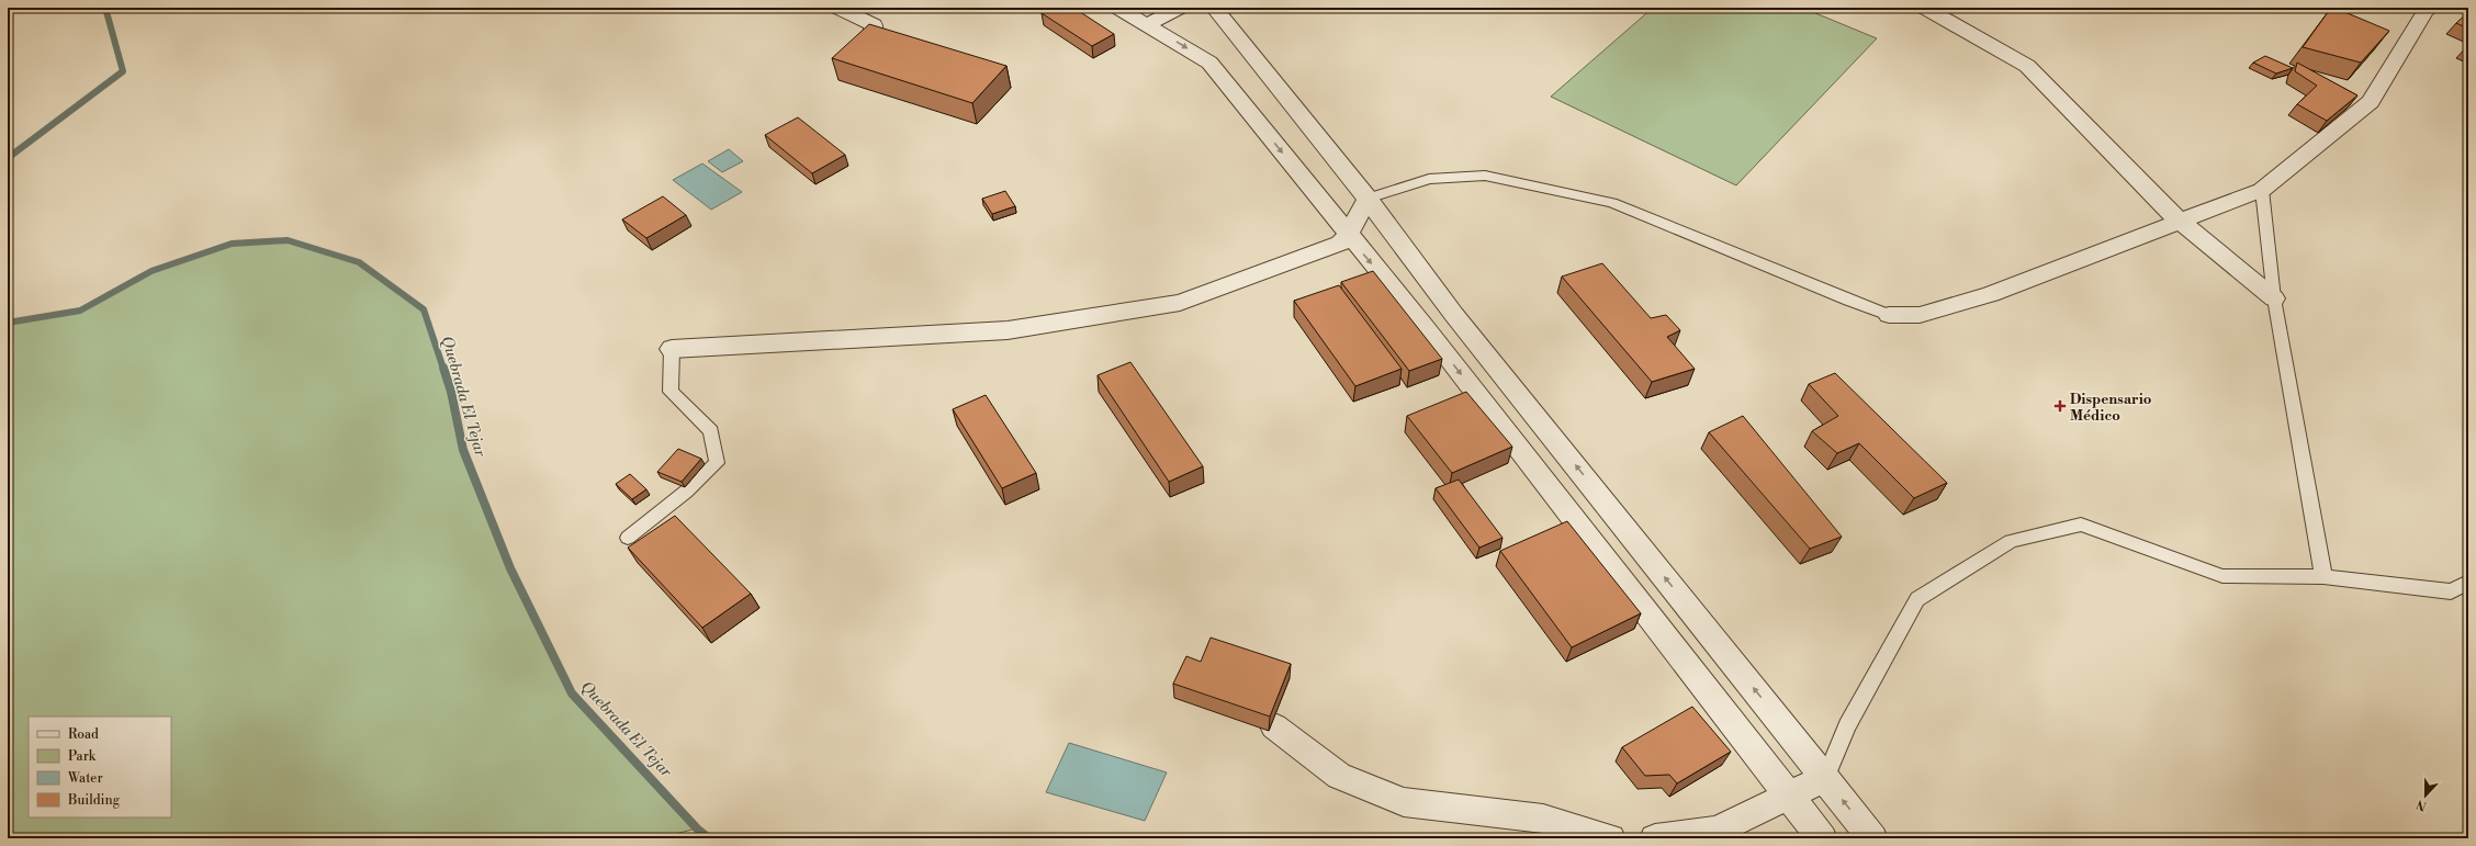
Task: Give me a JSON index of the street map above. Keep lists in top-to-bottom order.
{
  "water": ["Quebrada El Tejar"],
  "places": {
    "health": ["Dispensario Médico"]
  },
  "legend": [
    "Road",
    "Park",
    "Water",
    "Building"
  ],
  "north": "bottom"
}
